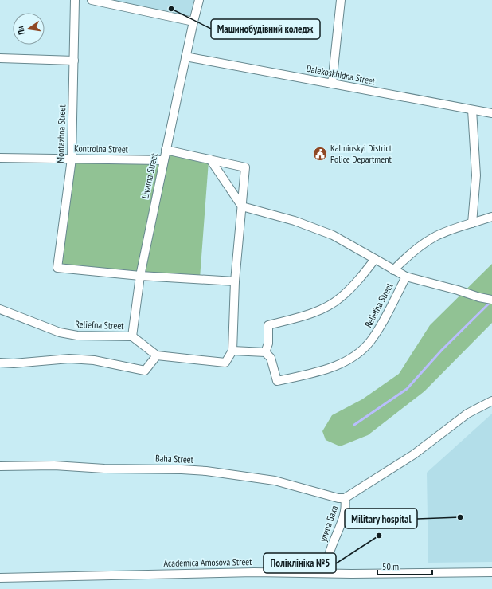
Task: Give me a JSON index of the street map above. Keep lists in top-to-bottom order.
{
  "streets": {
    "street": [
      "Dalekoskhidna Street",
      "Montazhna Street",
      "Kontrolna Street",
      "Livarna Street",
      "Reliefna Street",
      "Baha Street",
      "улица Баха",
      "Academica Amosova Street"
    ]
  },
  "crossings": [
    ["Dalekoskhidna Street", "Livarna Street"],
    ["Montazhna Street", "Kontrolna Street"],
    ["Montazhna Street", "Livarna Street"],
    ["Kontrolna Street", "Livarna Street"],
    ["Livarna Street", "Reliefna Street"],
    ["Baha Street", "улица Баха"],
    ["улица Баха", "Academica Amosova Street"]
  ],
  "places": {
    "other": ["Машинобудівний коледж", "Military hospital", "Поліклініка №5"],
    "public building": ["Kalmiuskyi District Police Department"]
  },
  "scale_bar": "50 m",
  "north": "left"
}
